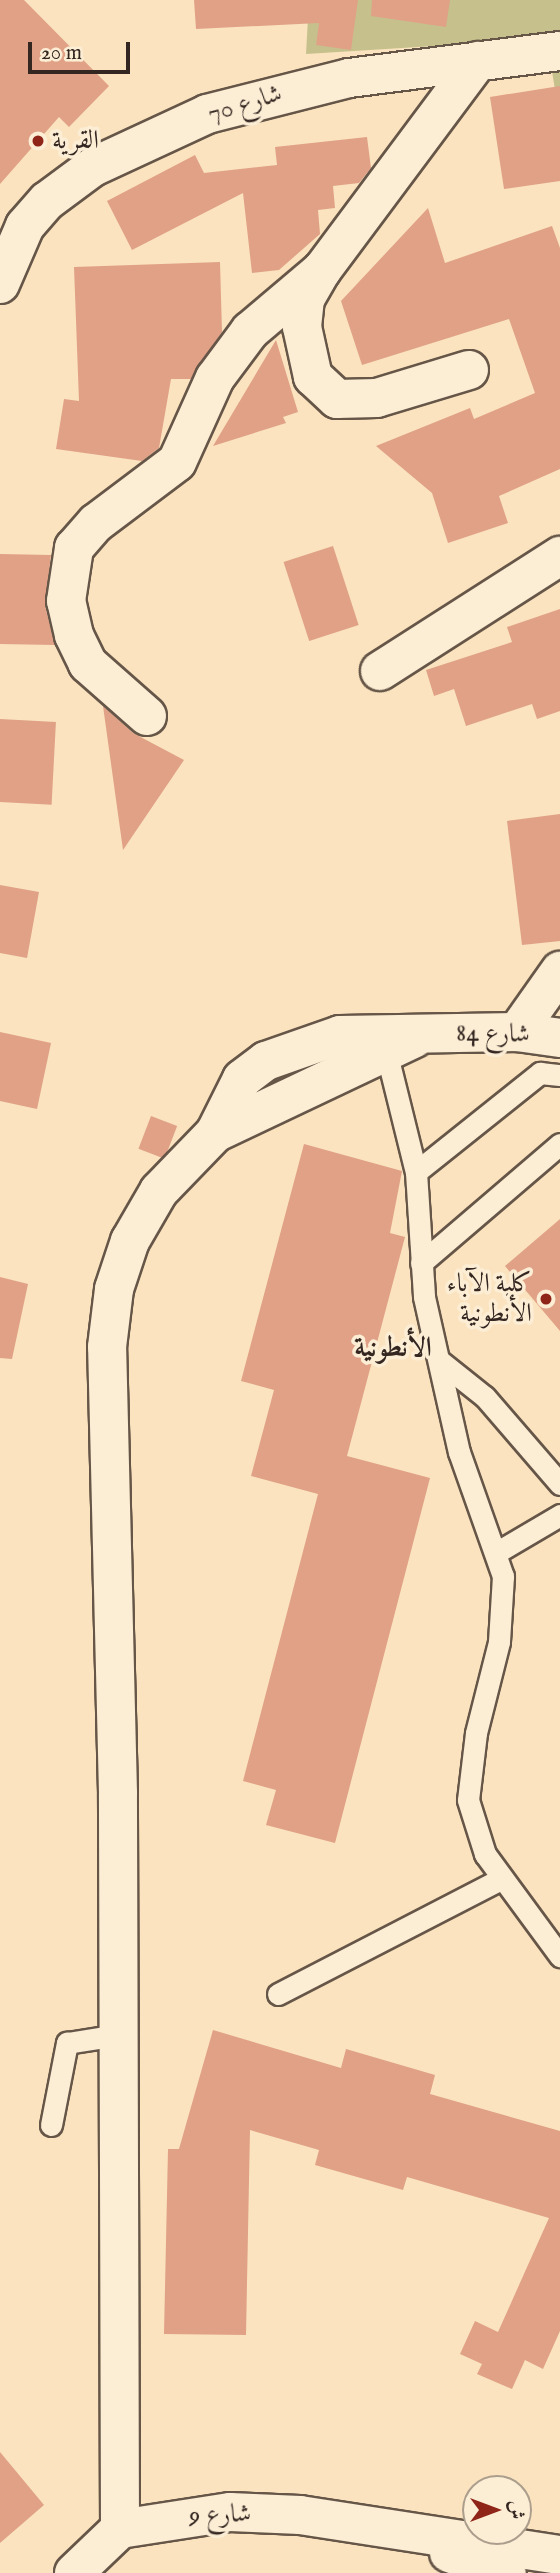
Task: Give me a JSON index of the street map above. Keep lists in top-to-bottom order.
{
  "streets": {
    "street": ["شارع 70", "شارع 84", "شارع 9"]
  },
  "districts": ["الأنطونية"],
  "places": ["القرية", "كلية الآباء الأنطونية"],
  "scale_bar": "20 m",
  "north": "right"
}
